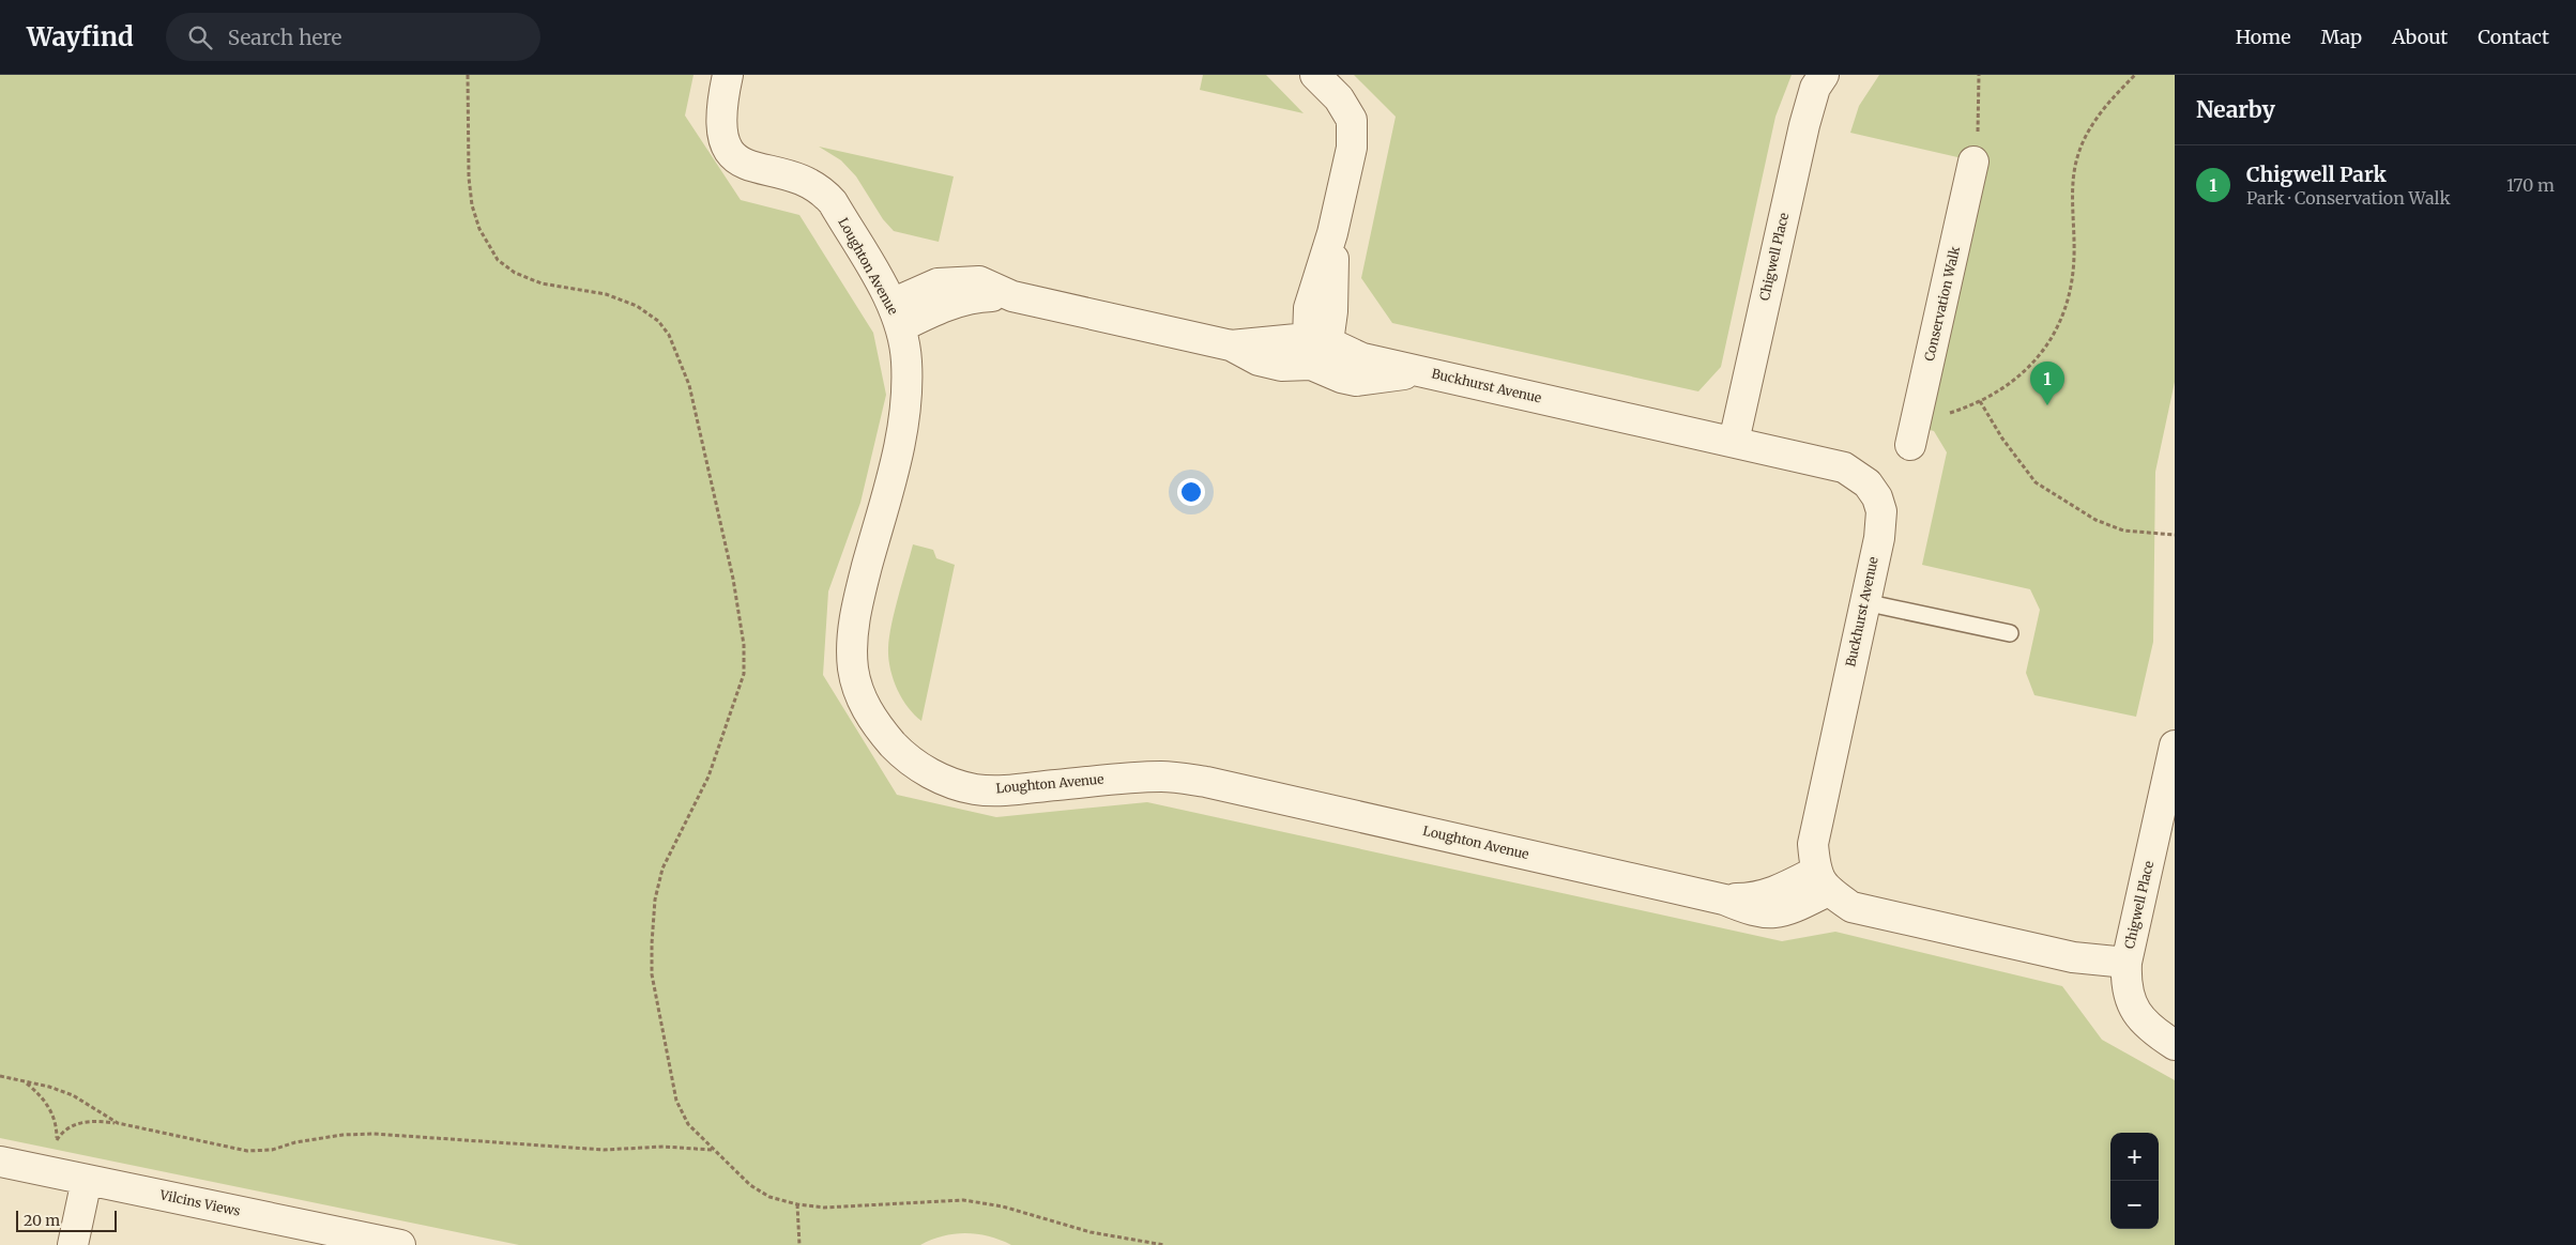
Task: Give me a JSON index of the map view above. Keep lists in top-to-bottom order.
{
  "streets": {
    "street": [
      "Chigwell Place",
      "Loughton Avenue",
      "Conservation Walk",
      "Buckhurst Avenue",
      "Vilcins Views"
    ]
  },
  "crossings": [
    ["Chigwell Place", "Buckhurst Avenue"],
    ["Loughton Avenue", "Buckhurst Avenue"]
  ],
  "scale_bar": "20 m",
  "page": {
    "header": "Wayfind",
    "search": "Search here",
    "nav": [
      "Home",
      "Map",
      "About",
      "Contact"
    ],
    "heading": "Nearby",
    "list": [
      {
        "mark": "1",
        "name": "Chigwell Park",
        "note": "Park · Conservation Walk",
        "value": "170 m"
      }
    ],
    "pins": "1",
    "map_buttons": ["+", "−"],
    "scale": "20 m"
  }
}
